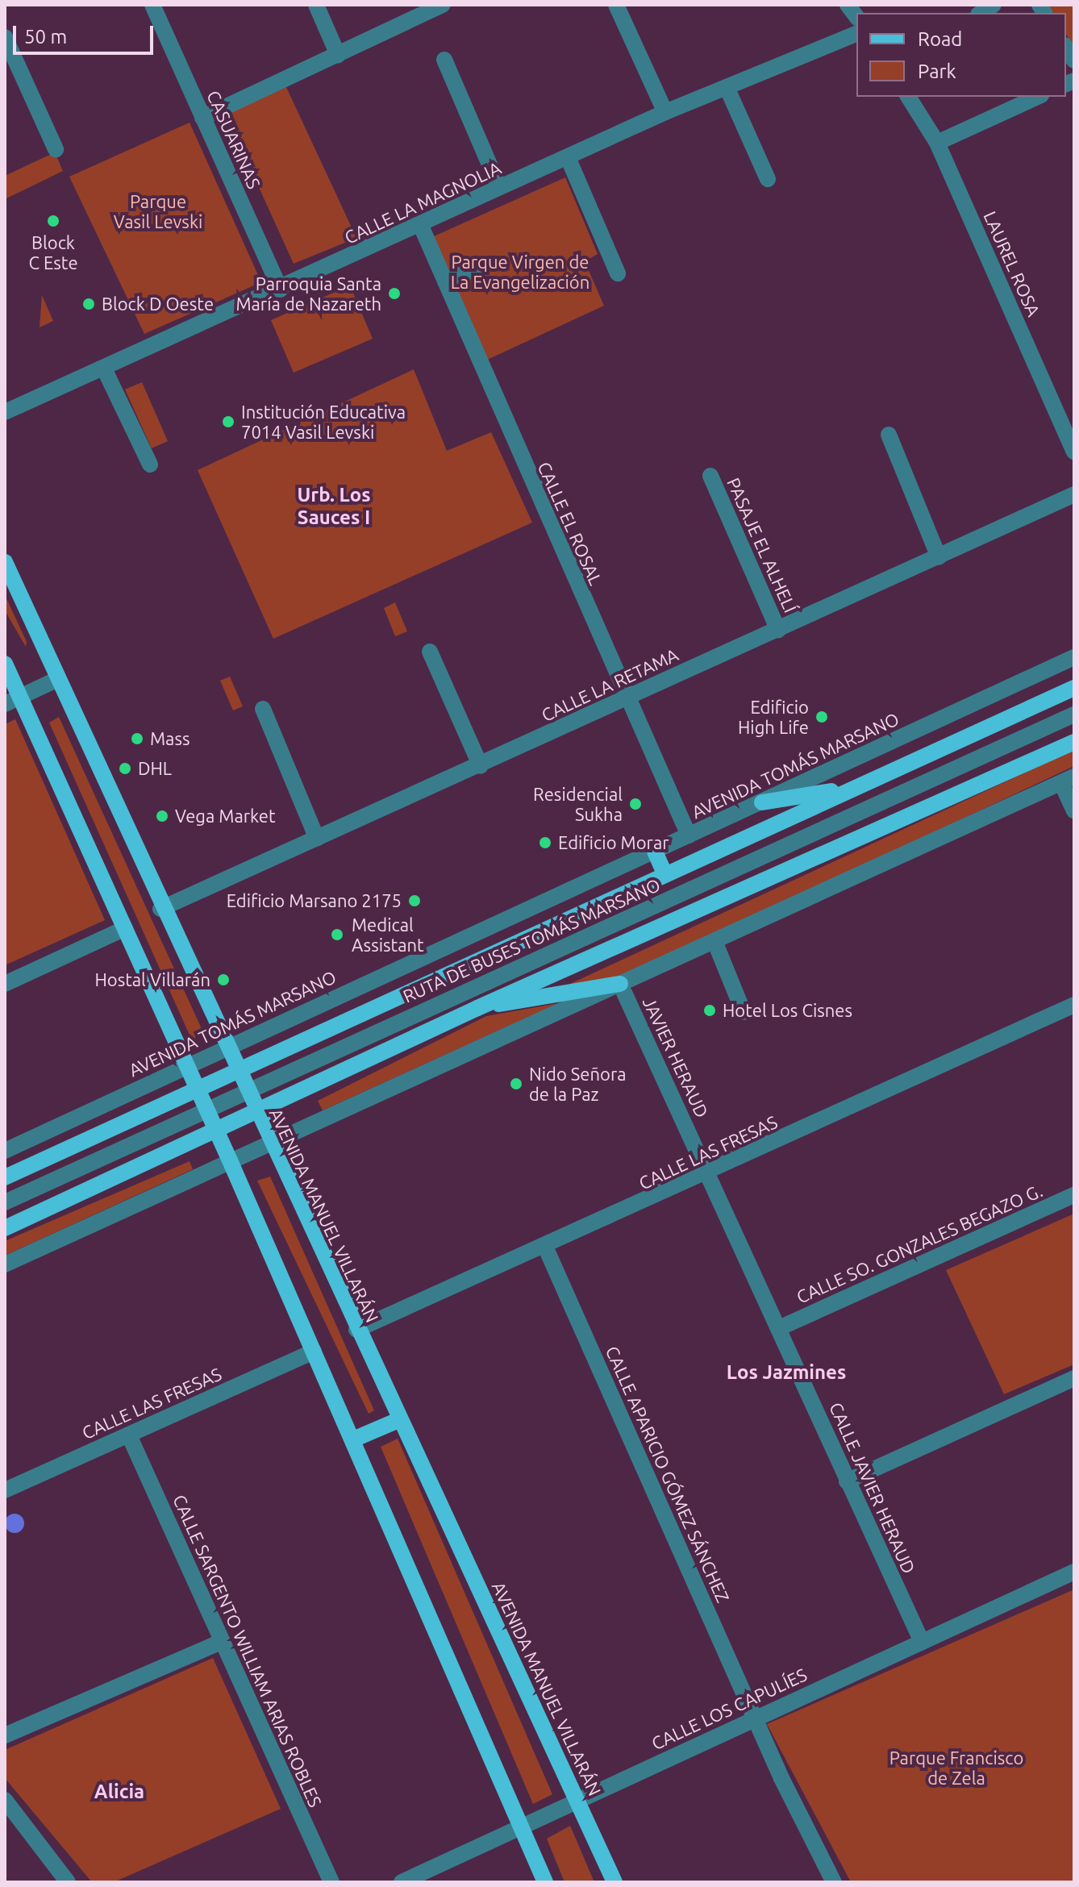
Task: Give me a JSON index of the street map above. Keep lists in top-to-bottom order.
{
  "streets": {
    "main road": ["AVENIDA MANUEL VILLARÁN"],
    "street": [
      "CASUARINAS",
      "CALLE LA MAGNOLIA",
      "LAUREL ROSA",
      "CALLE EL ROSAL",
      "PASAJE EL ALHELÍ",
      "CALLE LA RETAMA",
      "AVENIDA TOMÁS MARSANO",
      "RUTA DE BUSES TOMÁS MARSANO",
      "JAVIER HERAUD",
      "CALLE LAS FRESAS",
      "CALLE SO. GONZALES BEGAZO G.",
      "CALLE APARICIO GÓMEZ SÁNCHEZ",
      "CALLE JAVIER HERAUD",
      "CALLE SARGENTO WILLIAM ARIAS ROBLES",
      "CALLE LOS CAPULÍES"
    ]
  },
  "crossings": [
    ["CASUARINAS", "CALLE LA MAGNOLIA"],
    ["CALLE LA MAGNOLIA", "CALLE EL ROSAL"],
    ["CALLE EL ROSAL", "CALLE LA RETAMA"],
    ["CALLE EL ROSAL", "AVENIDA TOMÁS MARSANO"],
    ["PASAJE EL ALHELÍ", "CALLE LA RETAMA"],
    ["CALLE LA RETAMA", "AVENIDA MANUEL VILLARÁN"],
    ["AVENIDA TOMÁS MARSANO", "AVENIDA MANUEL VILLARÁN"],
    ["RUTA DE BUSES TOMÁS MARSANO", "AVENIDA MANUEL VILLARÁN"],
    ["JAVIER HERAUD", "CALLE LAS FRESAS"],
    ["JAVIER HERAUD", "CALLE JAVIER HERAUD"],
    ["CALLE LAS FRESAS", "AVENIDA MANUEL VILLARÁN"],
    ["CALLE LAS FRESAS", "CALLE APARICIO GÓMEZ SÁNCHEZ"],
    ["CALLE LAS FRESAS", "CALLE JAVIER HERAUD"],
    ["CALLE LAS FRESAS", "CALLE SARGENTO WILLIAM ARIAS ROBLES"],
    ["AVENIDA MANUEL VILLARÁN", "CALLE LOS CAPULÍES"],
    ["CALLE SO. GONZALES BEGAZO G.", "CALLE JAVIER HERAUD"],
    ["CALLE APARICIO GÓMEZ SÁNCHEZ", "CALLE LOS CAPULÍES"],
    ["CALLE JAVIER HERAUD", "CALLE LOS CAPULÍES"]
  ],
  "districts": ["Urb. Los Sauces I", "Los Jazmines", "Alicia"],
  "parks": ["Parque Vasil Levski", "Parque Virgen de La Evangelización", "Parque Francisco de Zela"],
  "places": [
    "Block C Este",
    "Parroquia Santa María de Nazareth",
    "Block D Oeste",
    "Institución Educativa 7014 Vasil Levski",
    "Edificio High Life",
    "Mass",
    "DHL",
    "Residencial Sukha",
    "Vega Market",
    "Edificio Morar",
    "Edificio Marsano 2175",
    "Medical Assistant",
    "Hostal Villarán",
    "Hotel Los Cisnes",
    "Nido Señora de la Paz"
  ],
  "legend": ["Road", "Park"],
  "scale_bar": "50 m"
}
